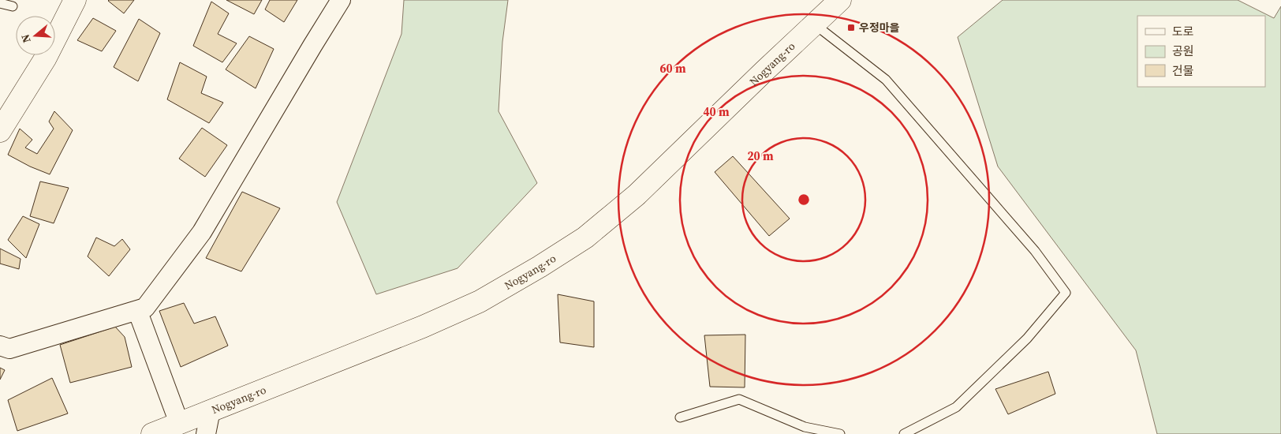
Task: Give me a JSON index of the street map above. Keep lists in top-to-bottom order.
{
  "streets": {
    "street": ["Nogyang-ro"]
  },
  "places": {
    "transit": ["우정마을"]
  },
  "legend": ["도로", "공원", "건물"],
  "north": "left",
  "rings": ["60 m", "40 m", "20 m"]
}
